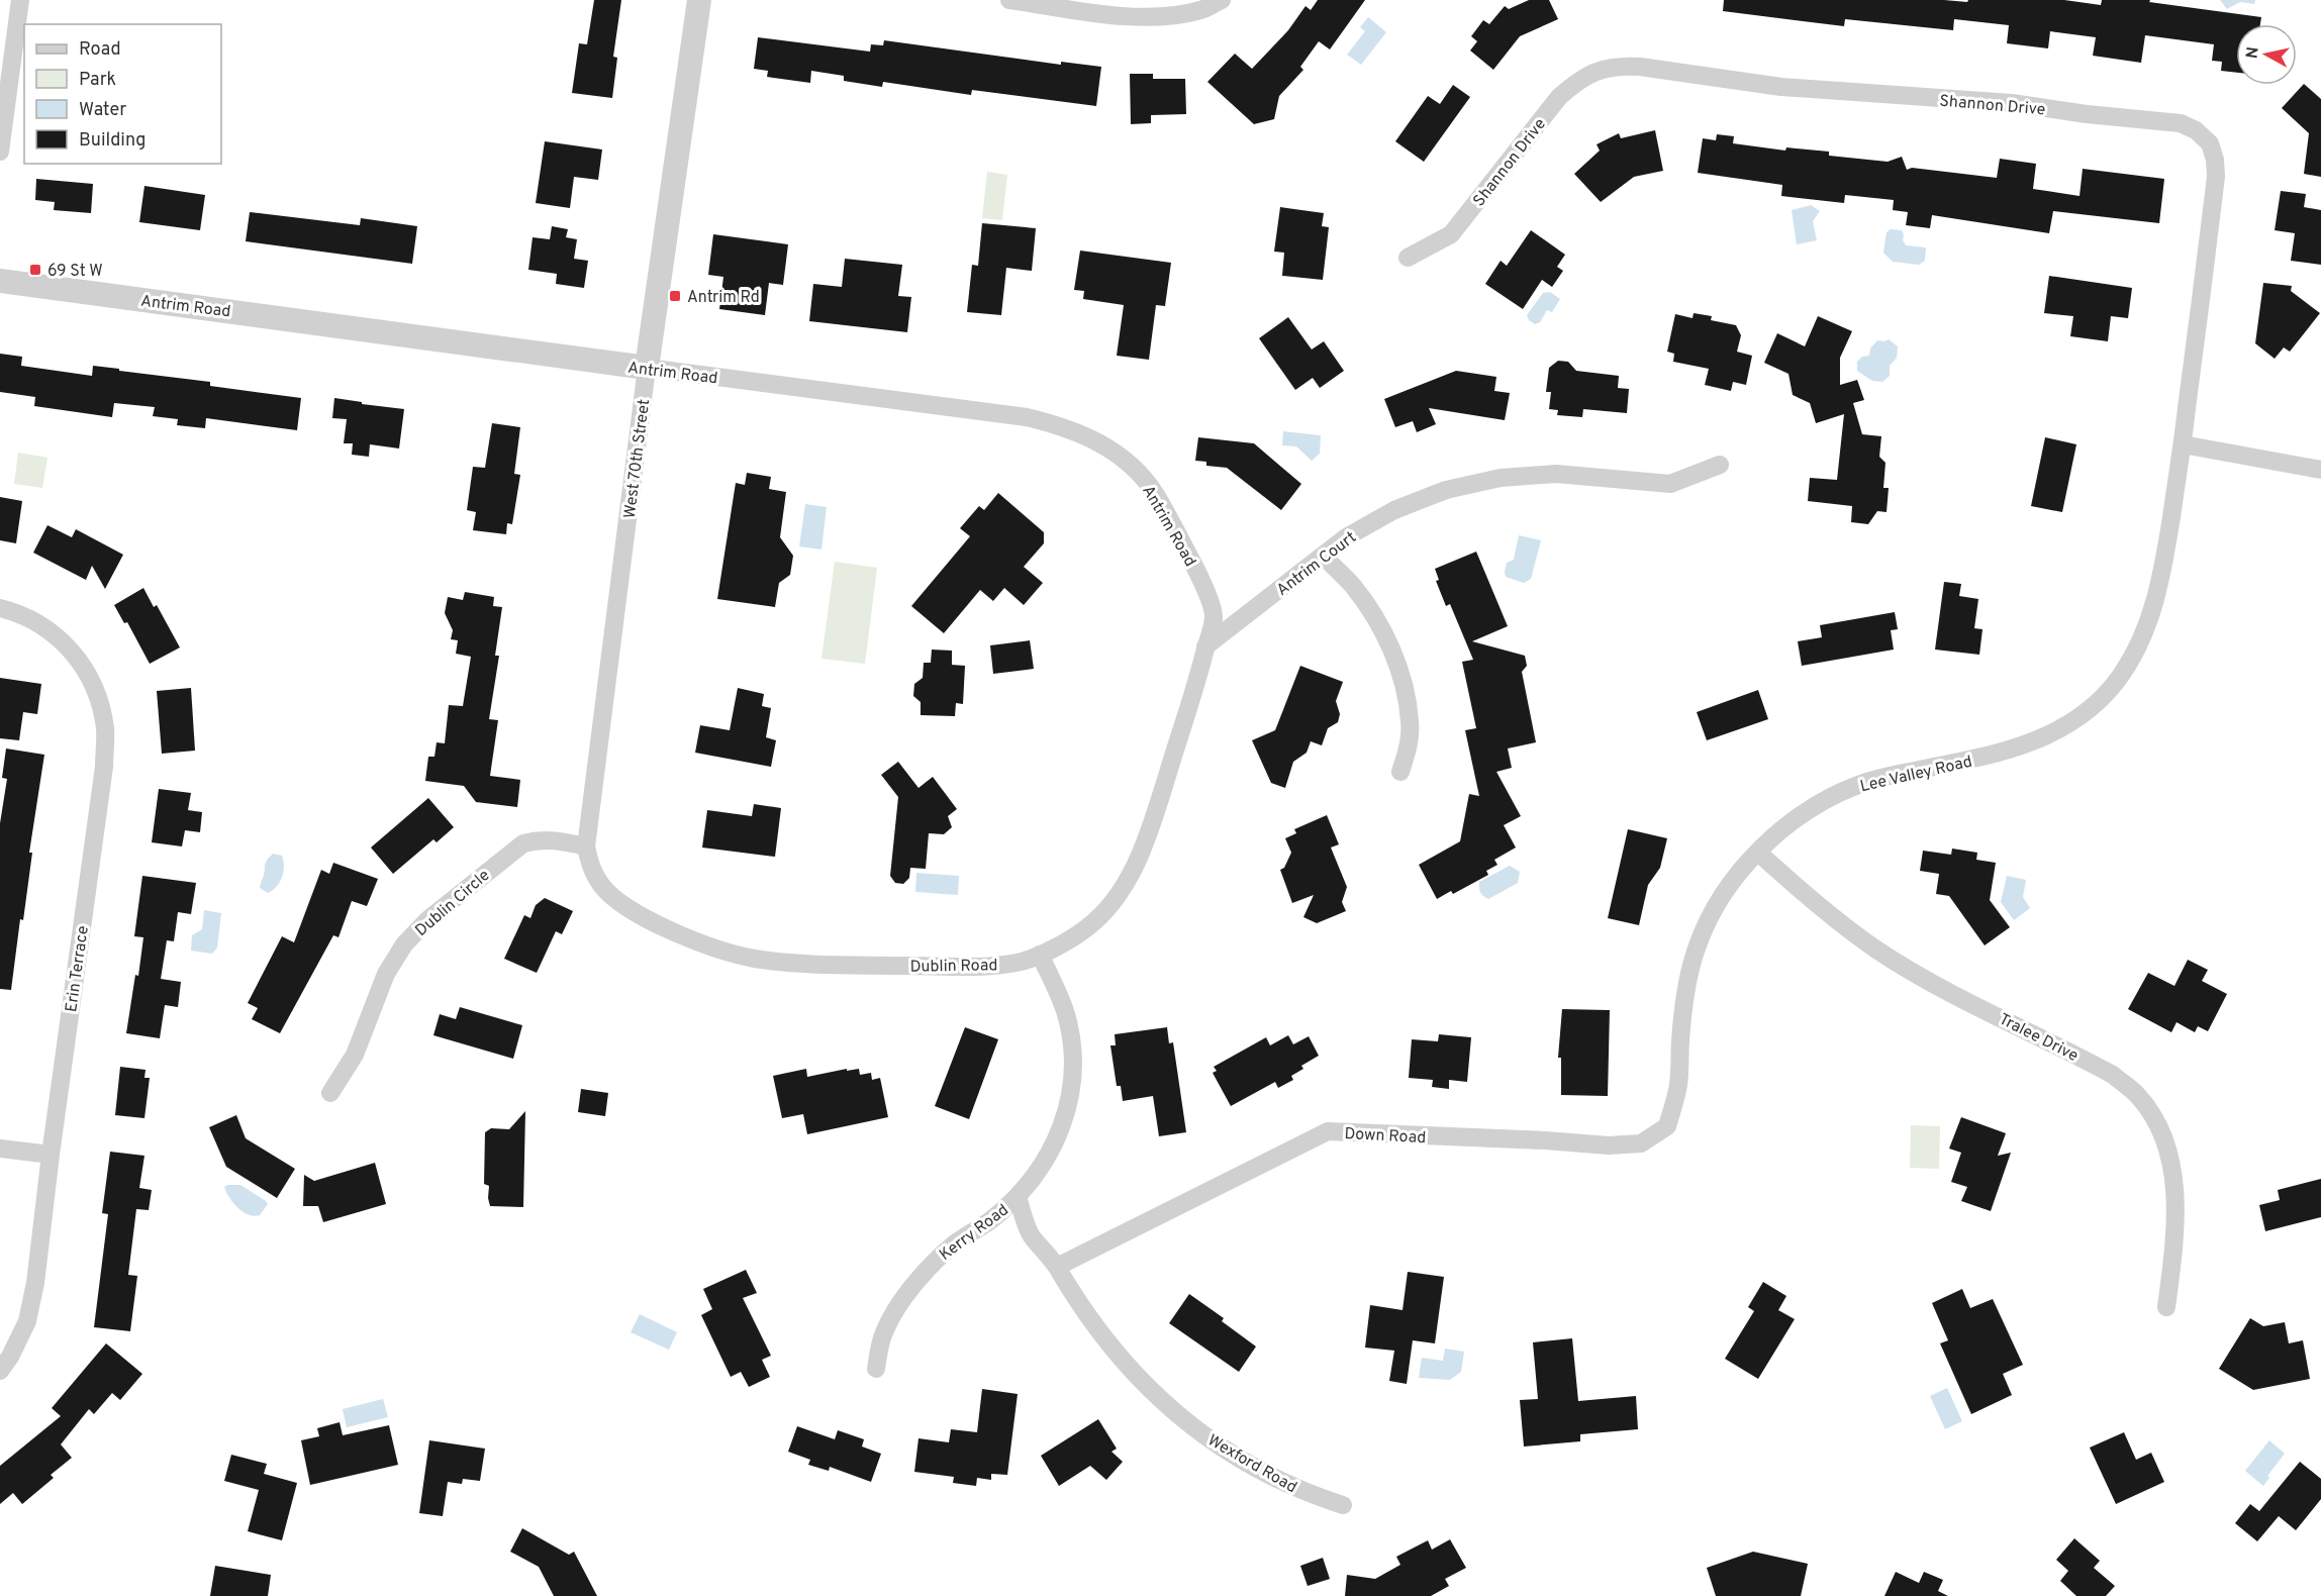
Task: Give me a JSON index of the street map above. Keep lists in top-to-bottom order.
{
  "streets": {
    "street": [
      "Shannon Drive",
      "Antrim Road",
      "West 70th Street",
      "Antrim Court",
      "Lee Valley Road",
      "Dublin Circle",
      "Dublin Road",
      "Erin Terrace",
      "Tralee Drive",
      "Down Road",
      "Kerry Road",
      "Wexford Road"
    ]
  },
  "crossings": [
    ["Shannon Drive", "Lee Valley Road"],
    ["Antrim Road", "West 70th Street"],
    ["Antrim Road", "Antrim Court"],
    ["Antrim Road", "Dublin Road"],
    ["West 70th Street", "Dublin Circle"],
    ["West 70th Street", "Dublin Road"],
    ["Antrim Court", "Dublin Road"],
    ["Lee Valley Road", "Tralee Drive"],
    ["Lee Valley Road", "Down Road"],
    ["Dublin Circle", "Dublin Road"],
    ["Dublin Road", "Kerry Road"],
    ["Down Road", "Wexford Road"],
    ["Kerry Road", "Wexford Road"]
  ],
  "places": {
    "transit": ["69 St W", "Antrim Rd"]
  },
  "legend": [
    "Road",
    "Park",
    "Water",
    "Building"
  ],
  "north": "left"
}
